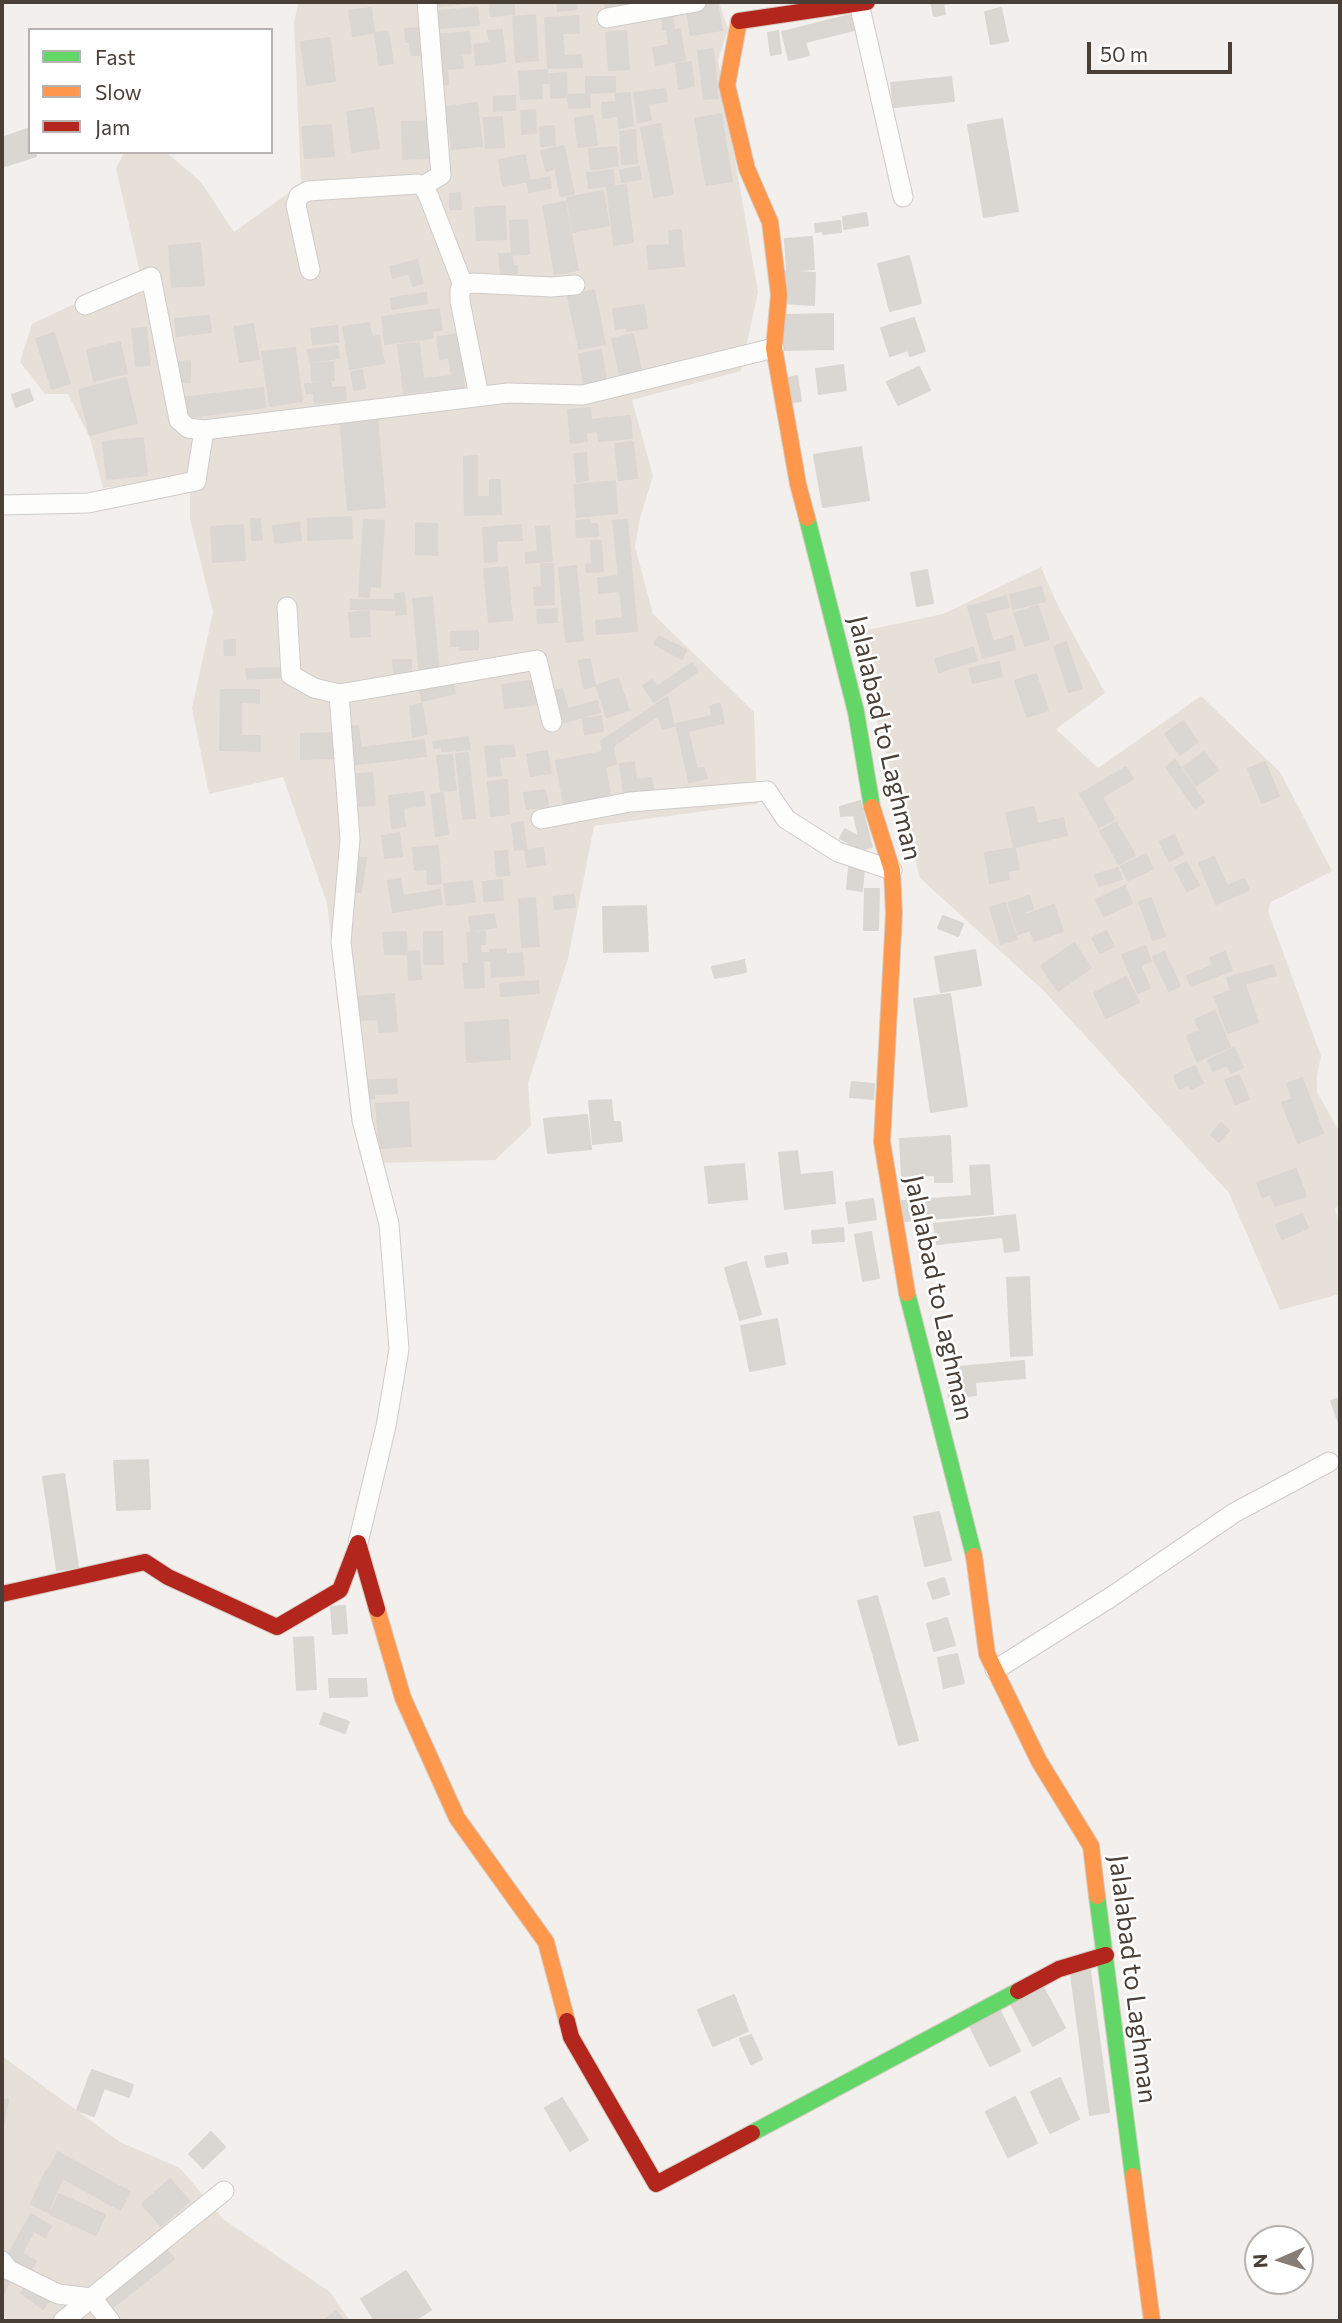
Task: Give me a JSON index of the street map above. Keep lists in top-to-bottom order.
{
  "streets": {
    "street": ["Jalalabad to Laghman"]
  },
  "legend": ["Fast", "Slow", "Jam"],
  "scale_bar": "50 m",
  "north": "left"
}
